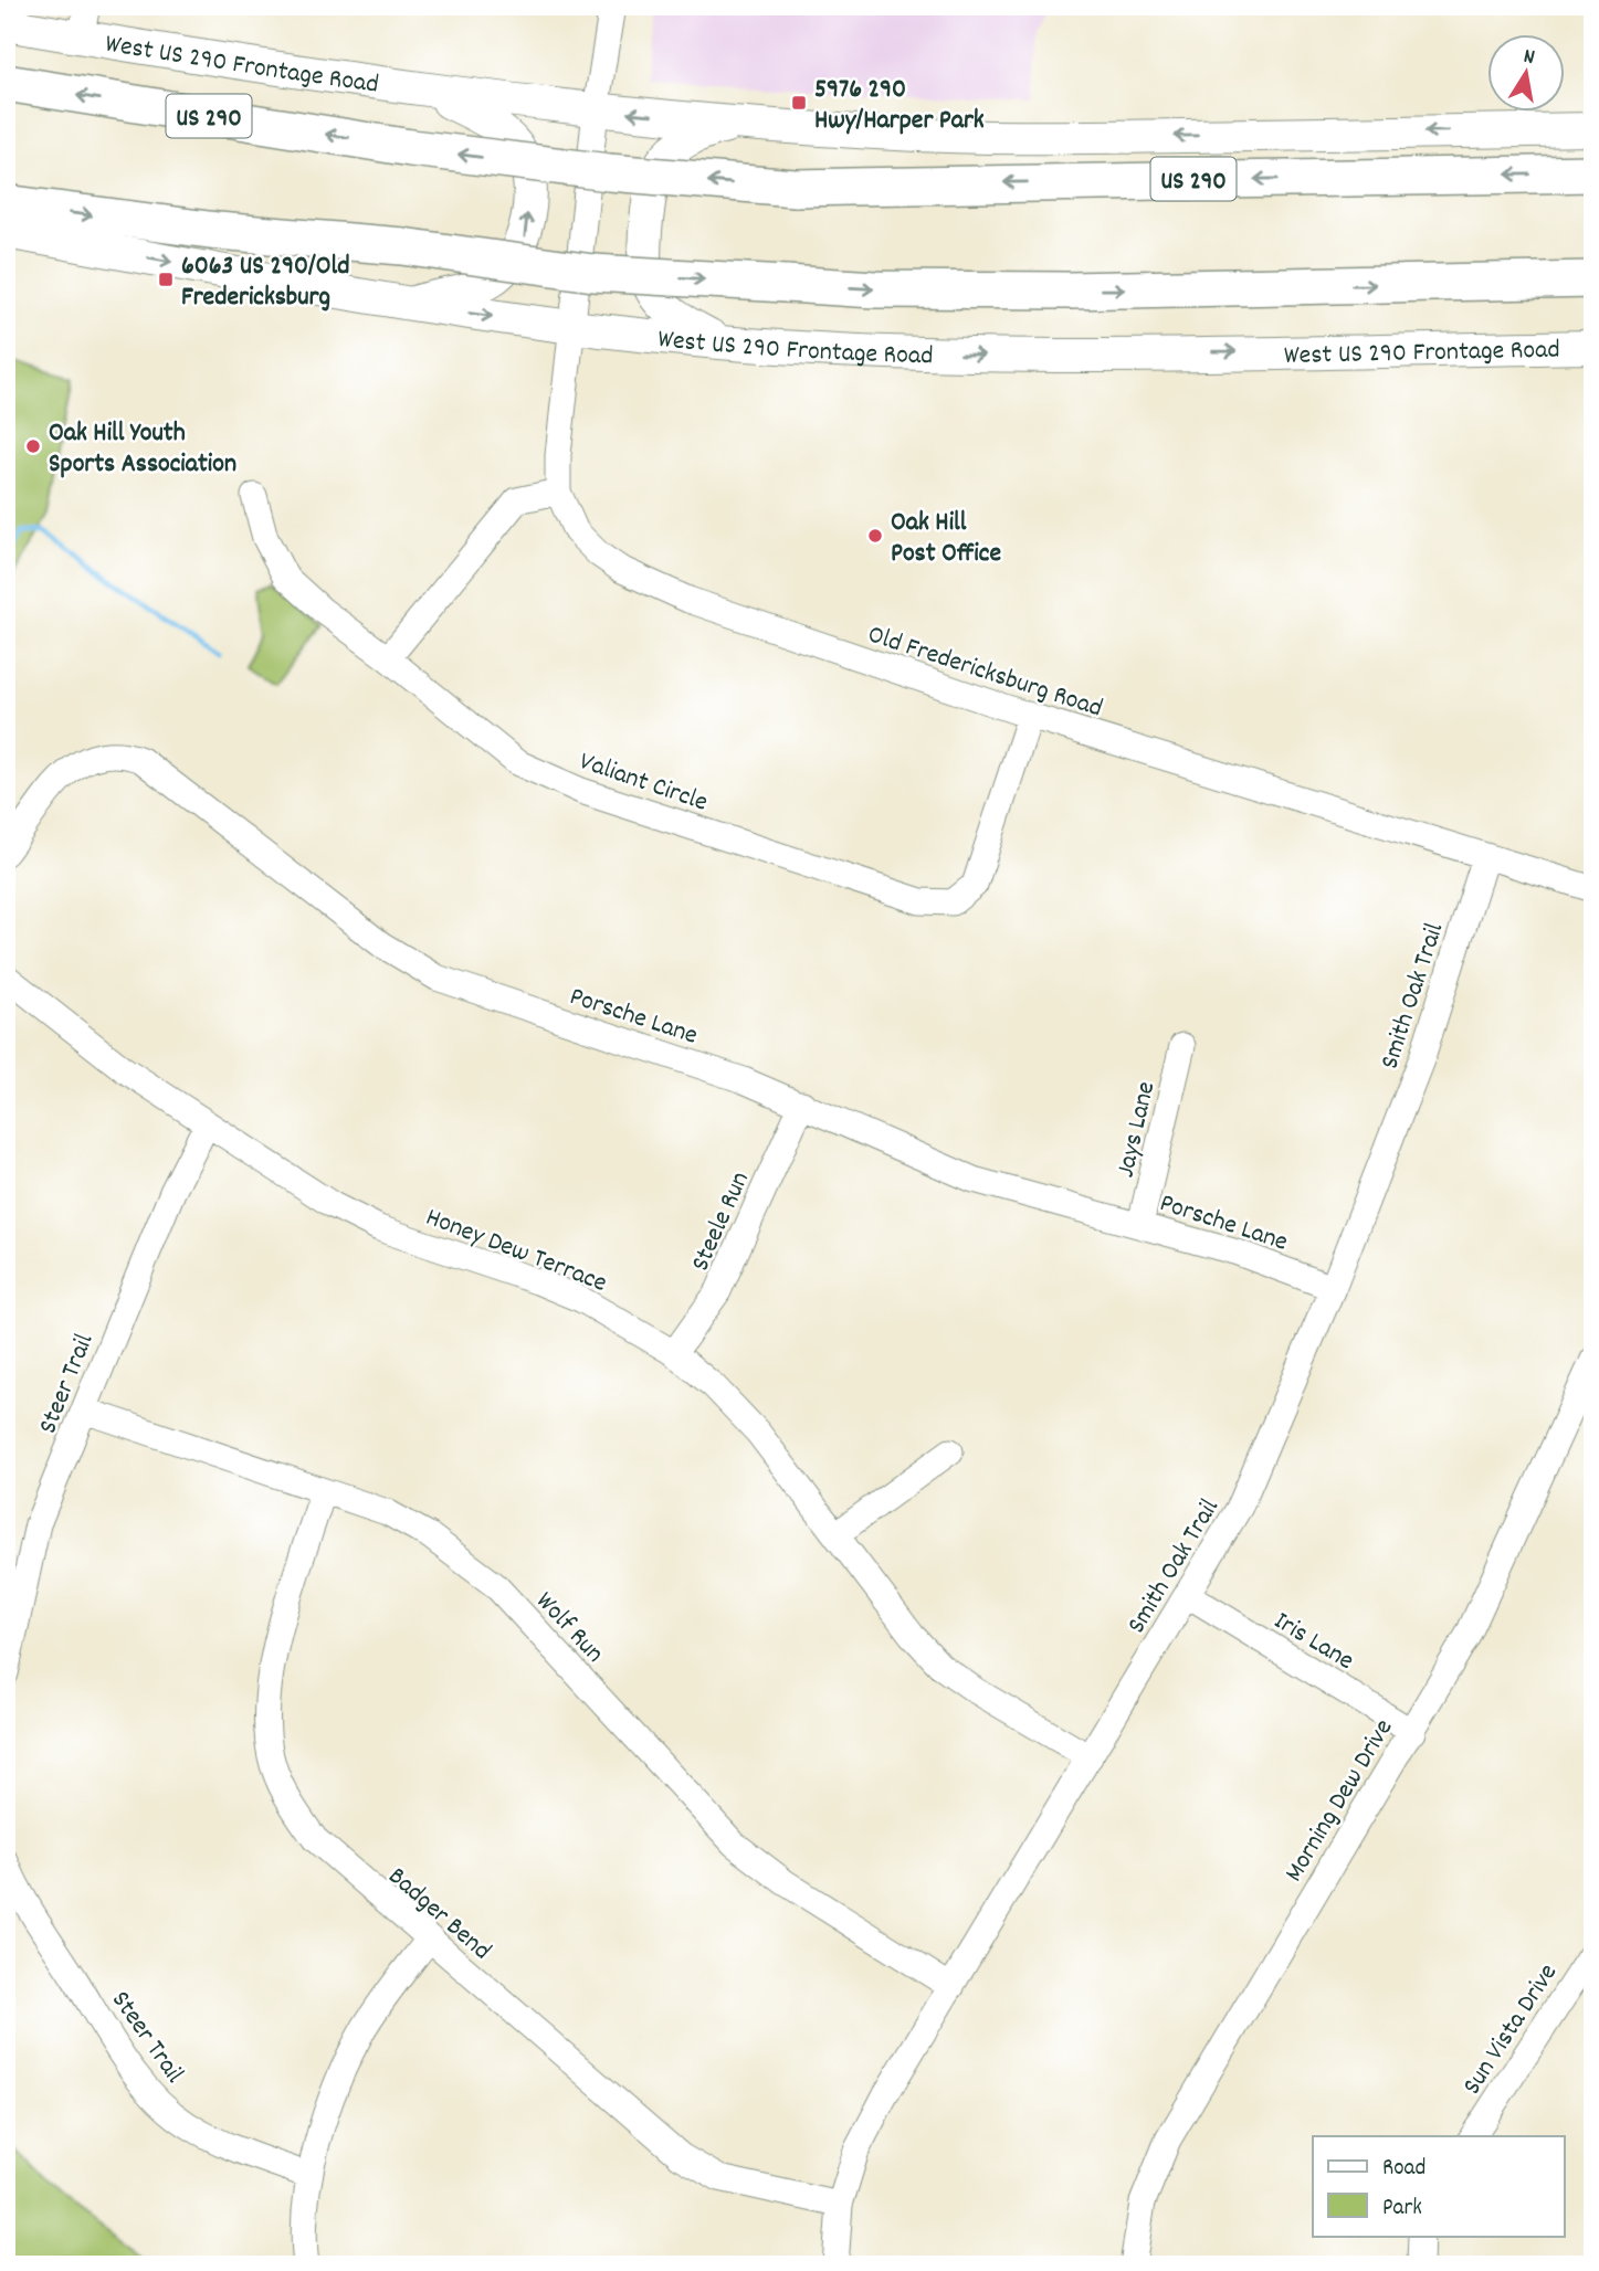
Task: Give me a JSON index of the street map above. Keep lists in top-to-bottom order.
{
  "streets": {
    "highway": ["US 290"],
    "main road": ["West US 290 Frontage Road"],
    "street": [
      "Old Fredericksburg Road",
      "Valiant Circle",
      "Smith Oak Trail",
      "Porsche Lane",
      "Jays Lane",
      "Steele Run",
      "Honey Dew Terrace",
      "Steer Trail",
      "Wolf Run",
      "Iris Lane",
      "Morning Dew Drive",
      "Badger Bend",
      "Sun Vista Drive"
    ]
  },
  "crossings": [
    ["West US 290 Frontage Road", "Old Fredericksburg Road"],
    ["Old Fredericksburg Road", "Valiant Circle"],
    ["Old Fredericksburg Road", "Smith Oak Trail"],
    ["Smith Oak Trail", "Porsche Lane"],
    ["Smith Oak Trail", "Honey Dew Terrace"],
    ["Smith Oak Trail", "Wolf Run"],
    ["Smith Oak Trail", "Iris Lane"],
    ["Smith Oak Trail", "Badger Bend"],
    ["Porsche Lane", "Jays Lane"],
    ["Porsche Lane", "Steele Run"],
    ["Steele Run", "Honey Dew Terrace"],
    ["Honey Dew Terrace", "Steer Trail"],
    ["Steer Trail", "Wolf Run"],
    ["Wolf Run", "Badger Bend"],
    ["Iris Lane", "Morning Dew Drive"]
  ],
  "places": {
    "transit": ["5976 290 Hwy/Harper Park", "6063 US 290/Old Fredericksburg"],
    "other": ["Oak Hill Youth Sports Association", "Oak Hill Post Office"]
  },
  "legend": ["Road", "Park"],
  "north": "top"
}
